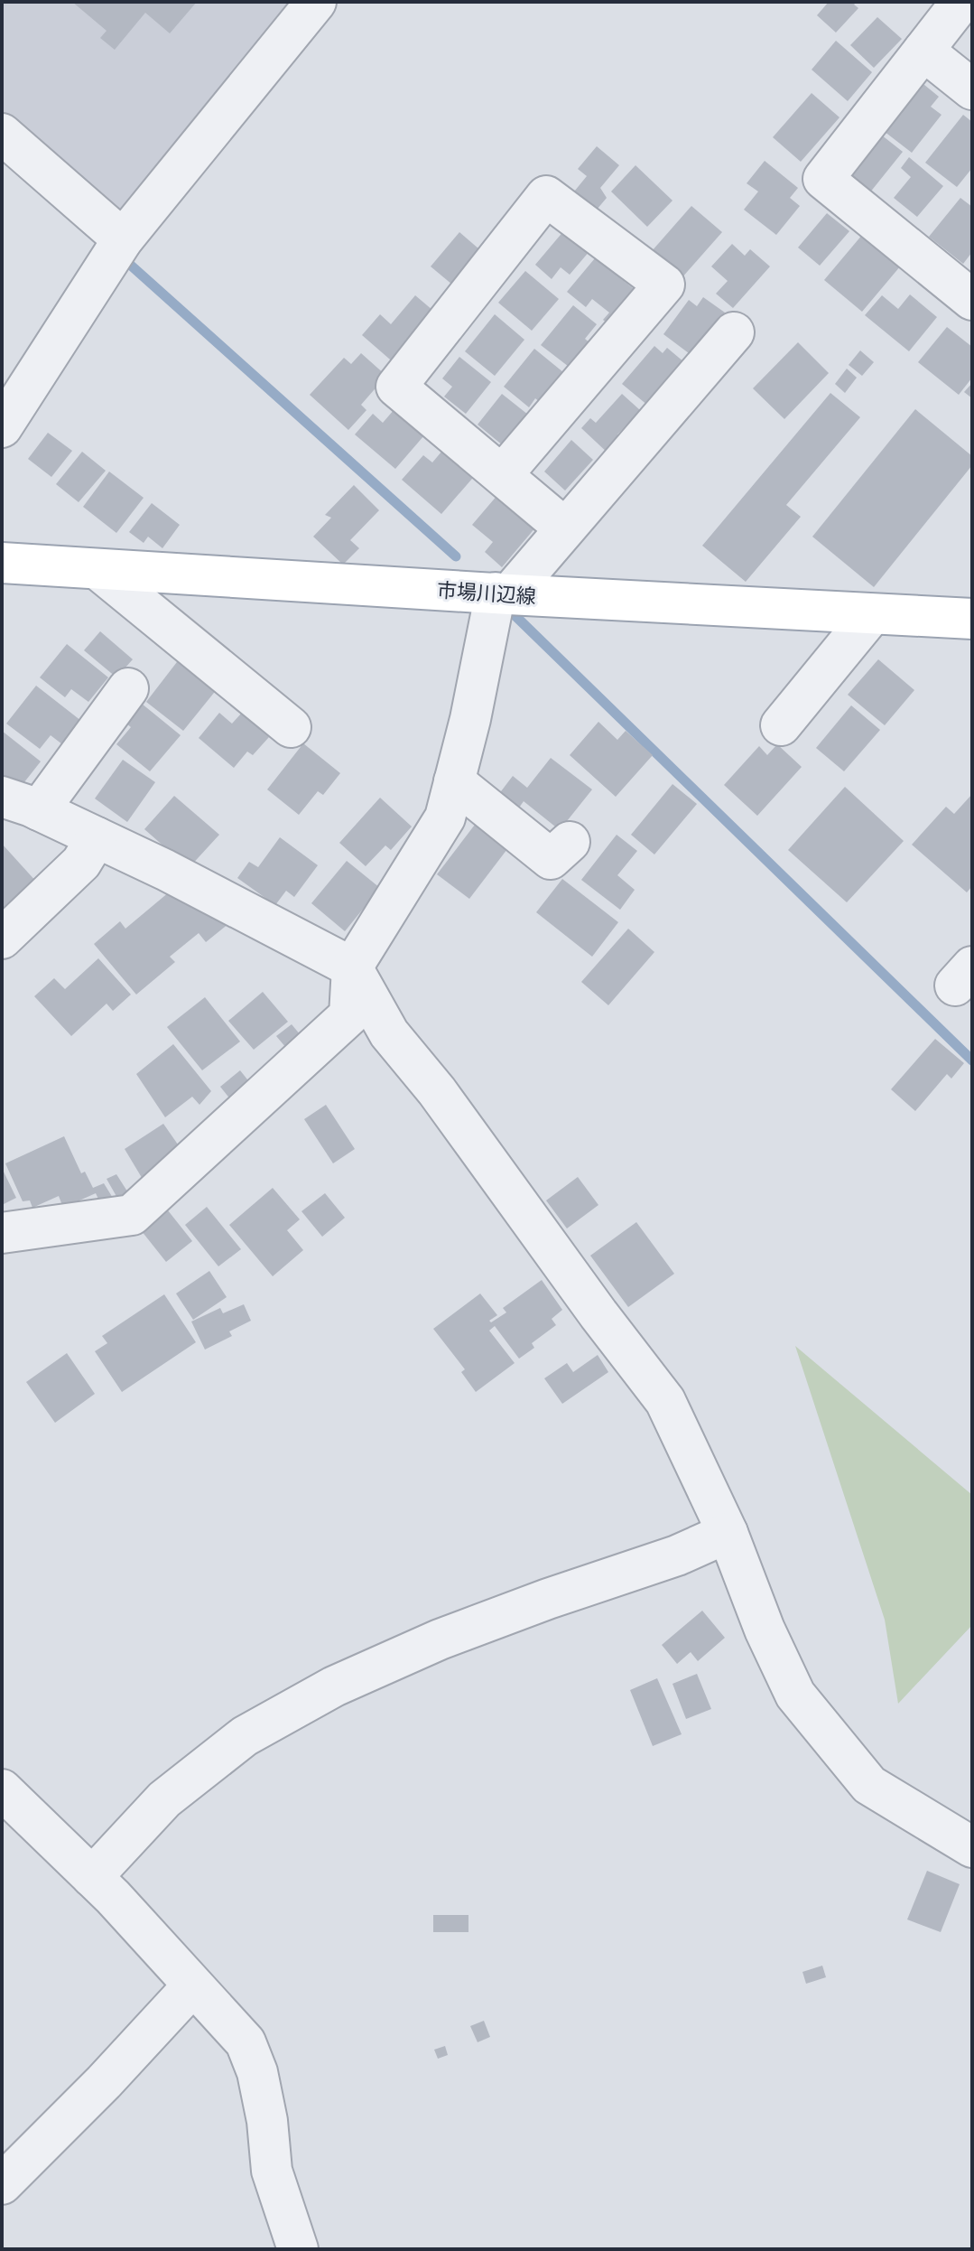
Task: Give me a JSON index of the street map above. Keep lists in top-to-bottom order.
{
  "streets": {
    "main road": ["市場川辺線"]
  }
}
